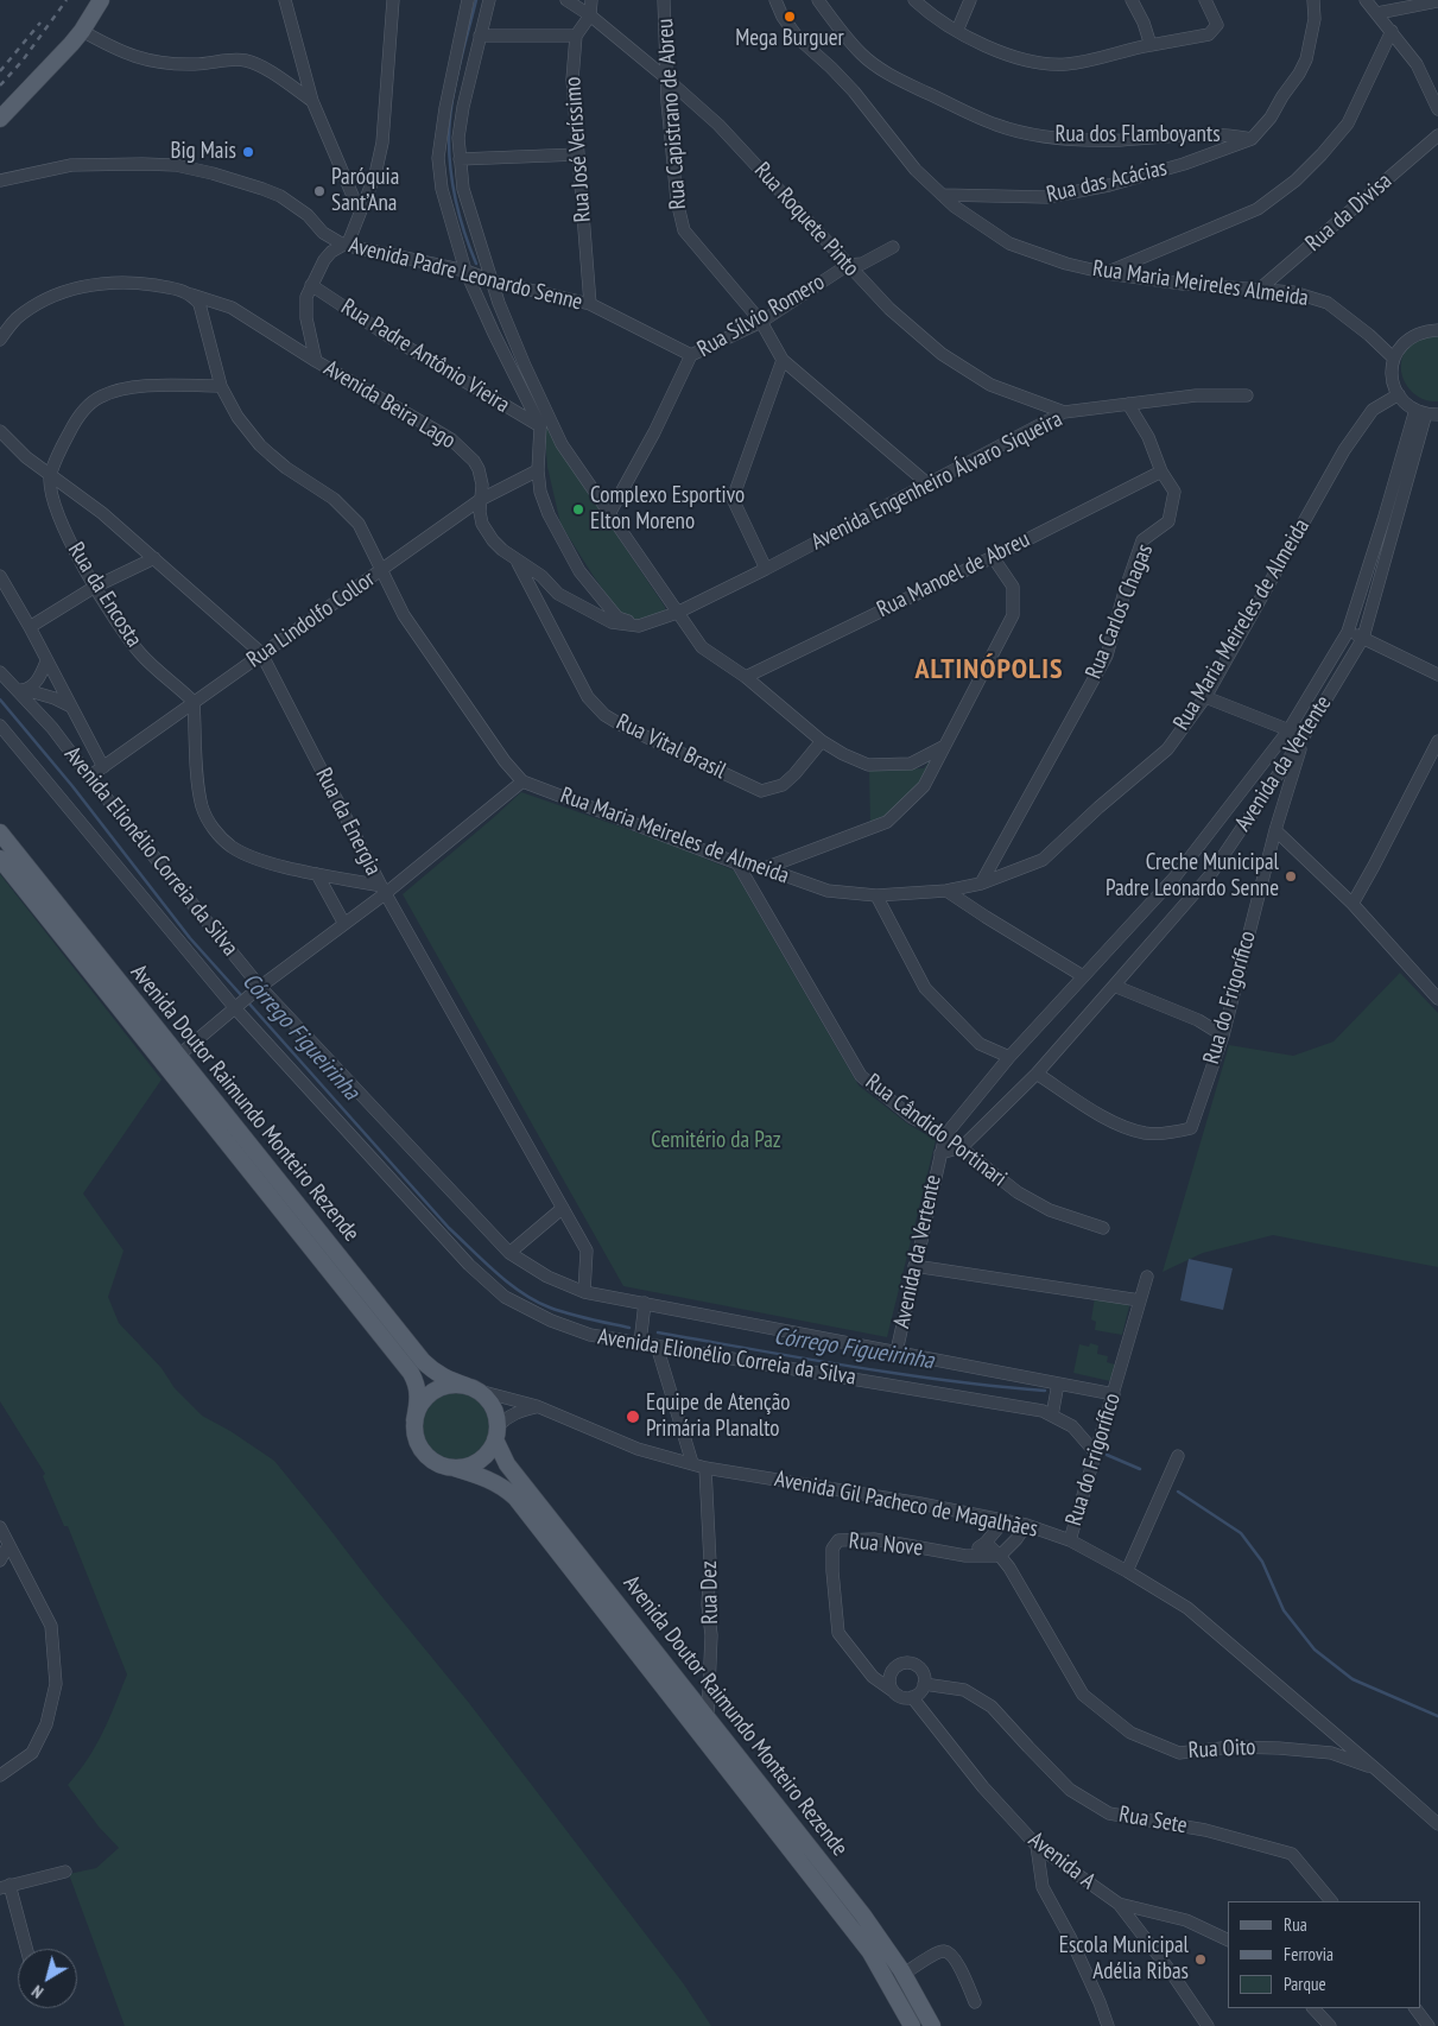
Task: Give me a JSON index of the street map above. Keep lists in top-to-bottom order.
{
  "streets": {
    "main road": ["Avenida Doutor Raimundo Monteiro Rezende"],
    "street": [
      "Rua Capistrano de Abreu",
      "Rua dos Flamboyants",
      "Rua José Veríssimo",
      "Rua das Acácias",
      "Rua da Divisa",
      "Rua Roquete Pinto",
      "Avenida Padre Leonardo Senne",
      "Rua Maria Meireles Almeida",
      "Rua Sílvio Romero",
      "Rua Padre Antônio Vieira",
      "Avenida Beira Lago",
      "Avenida Engenheiro Álvaro Siqueira",
      "Rua Manoel de Abreu",
      "Rua da Encosta",
      "Rua Carlos Chagas",
      "Rua Lindolfo Collor",
      "Rua Maria Meireles de Almeida",
      "Rua Vital Brasil",
      "Avenida da Vertente",
      "Rua da Energia",
      "Avenida Elionélio Correia da Silva",
      "Rua do Frigorífico",
      "Rua Cândido Portinari",
      "Avenida Gil Pacheco de Magalhães",
      "Rua Nove",
      "Rua Dez",
      "Rua Oito",
      "Rua Sete",
      "Avenida A"
    ]
  },
  "crossings": [
    ["Rua Capistrano de Abreu", "Rua Roquete Pinto"],
    ["Rua Capistrano de Abreu", "Rua Sílvio Romero"],
    ["Rua dos Flamboyants", "Rua das Acácias"],
    ["Rua José Veríssimo", "Avenida Padre Leonardo Senne"],
    ["Rua das Acácias", "Rua Maria Meireles Almeida"],
    ["Rua da Divisa", "Rua Maria Meireles Almeida"],
    ["Rua Roquete Pinto", "Rua Sílvio Romero"],
    ["Rua Roquete Pinto", "Avenida Engenheiro Álvaro Siqueira"],
    ["Avenida Padre Leonardo Senne", "Rua Sílvio Romero"],
    ["Avenida Padre Leonardo Senne", "Avenida Beira Lago"],
    ["Rua Padre Antônio Vieira", "Avenida Beira Lago"],
    ["Avenida Beira Lago", "Avenida Engenheiro Álvaro Siqueira"],
    ["Avenida Beira Lago", "Rua Lindolfo Collor"],
    ["Avenida Beira Lago", "Rua Vital Brasil"],
    ["Avenida Engenheiro Álvaro Siqueira", "Rua Carlos Chagas"],
    ["Rua Manoel de Abreu", "Rua Carlos Chagas"],
    ["Rua da Encosta", "Rua Lindolfo Collor"],
    ["Rua da Encosta", "Rua da Energia"],
    ["Rua Carlos Chagas", "Rua Maria Meireles de Almeida"],
    ["Rua Lindolfo Collor", "Rua Maria Meireles de Almeida"],
    ["Rua Lindolfo Collor", "Rua da Energia"],
    ["Rua Lindolfo Collor", "Avenida Elionélio Correia da Silva"],
    ["Rua Maria Meireles de Almeida", "Rua Cândido Portinari"],
    ["Avenida da Vertente", "Avenida Elionélio Correia da Silva"],
    ["Avenida da Vertente", "Rua do Frigorífico"],
    ["Avenida da Vertente", "Rua Cândido Portinari"],
    ["Rua da Energia", "Avenida Elionélio Correia da Silva"],
    ["Avenida Elionélio Correia da Silva", "Rua do Frigorífico"],
    ["Rua do Frigorífico", "Avenida Gil Pacheco de Magalhães"],
    ["Avenida Doutor Raimundo Monteiro Rezende", "Avenida Gil Pacheco de Magalhães"],
    ["Avenida Doutor Raimundo Monteiro Rezende", "Rua Dez"],
    ["Avenida Gil Pacheco de Magalhães", "Rua Dez"],
    ["Avenida Gil Pacheco de Magalhães", "Rua Oito"],
    ["Rua Nove", "Rua Oito"],
    ["Rua Nove", "Rua Sete"],
    ["Rua Nove", "Avenida A"],
    ["Rua Sete", "Avenida A"]
  ],
  "districts": ["ALTINÓPOLIS"],
  "water": ["Córrego Figueirinha"],
  "parks": ["Cemitério da Paz"],
  "places": [
    "Mega Burguer",
    "Big Mais",
    "Paróquia Sant’Ana",
    "Complexo Esportivo Elton Moreno",
    "Creche Municipal Padre Leonardo Senne",
    "Equipe de Atenção Primária Planalto",
    "Escola Municipal Adélia Ribas"
  ],
  "legend": ["Rua", "Ferrovia", "Parque"],
  "north": "bottom left"
}
